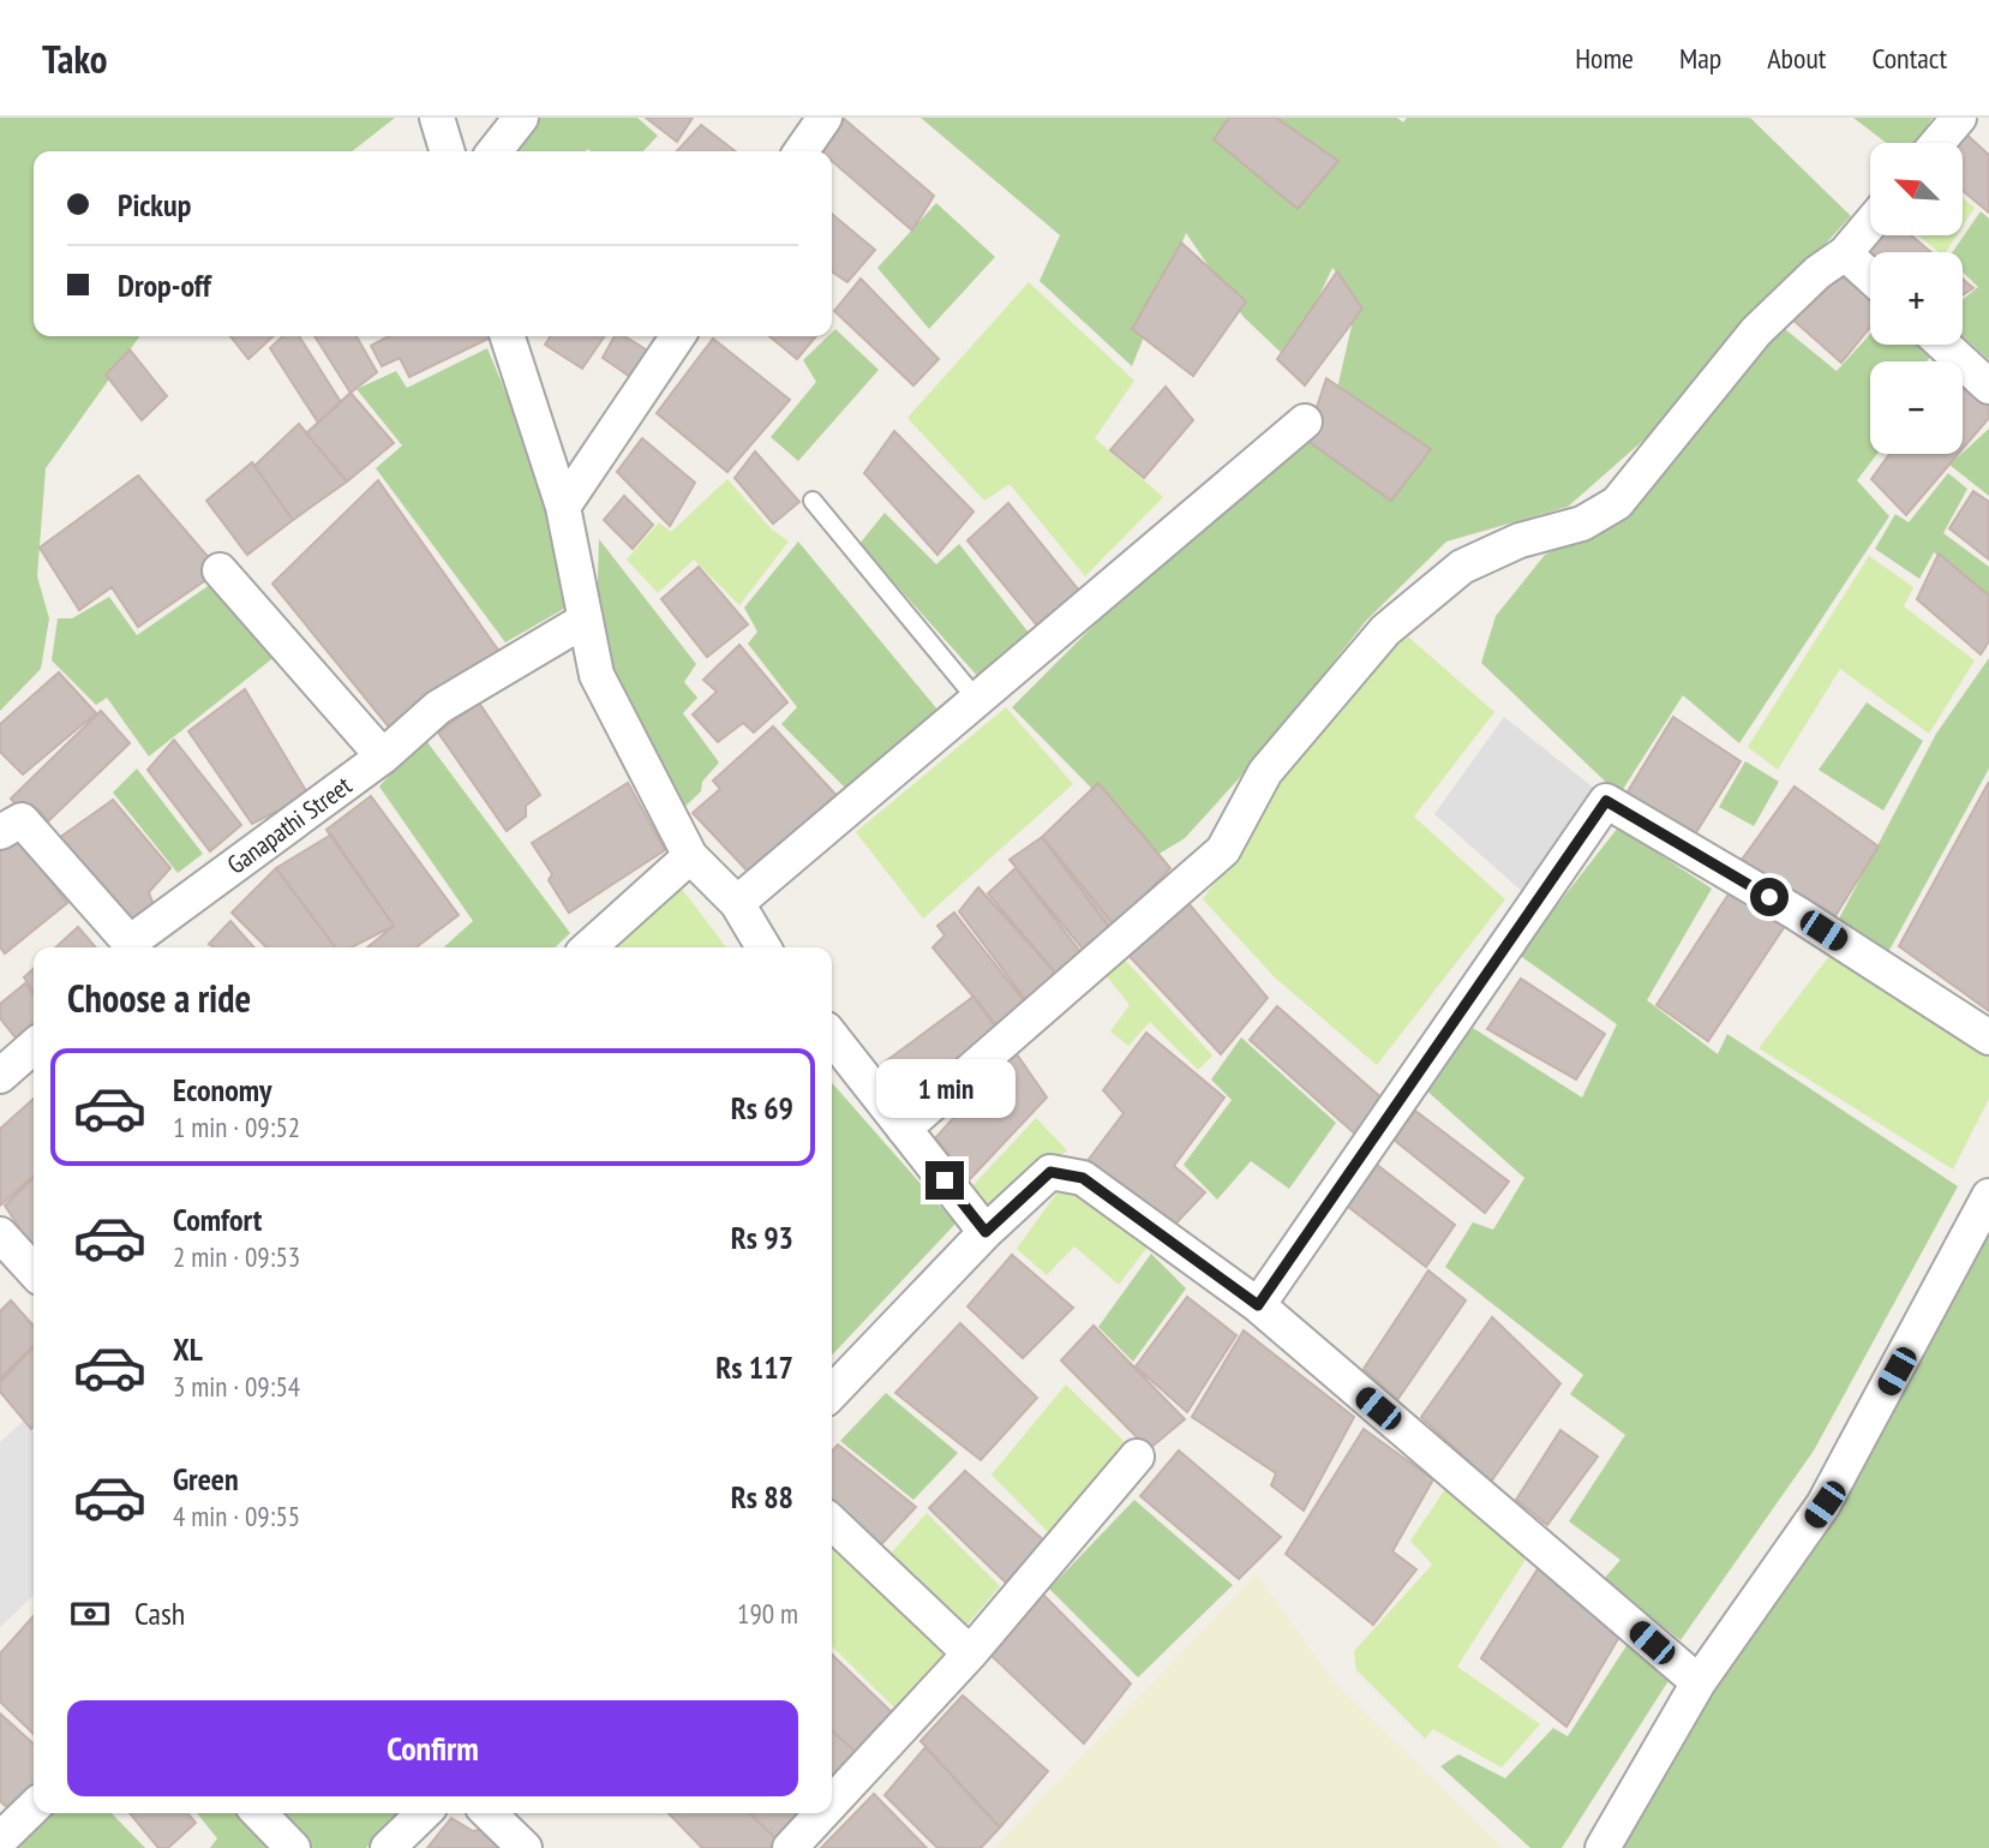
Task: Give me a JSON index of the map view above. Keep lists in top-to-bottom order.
{
  "streets": {
    "street": ["Ganapathi Street"]
  },
  "north": "top left",
  "page": {
    "header": "Tako",
    "nav": [
      "Home",
      "Map",
      "About",
      "Contact"
    ],
    "map_buttons": ["+", "−"],
    "banner": ["Pickup", "Drop-off"],
    "heading": "Choose a ride",
    "list": [
      {
        "name": "Economy",
        "note": "1 min · 09:52",
        "value": "Rs 69"
      },
      {
        "name": "Comfort",
        "note": "2 min · 09:53",
        "value": "Rs 93"
      },
      {
        "name": "XL",
        "note": "3 min · 09:54",
        "value": "Rs 117"
      },
      {
        "name": "Green",
        "note": "4 min · 09:55",
        "value": "Rs 88"
      }
    ],
    "bubble": "1 min",
    "pay": ["Cash", "190 m"],
    "buttons": "Confirm"
  }
}
